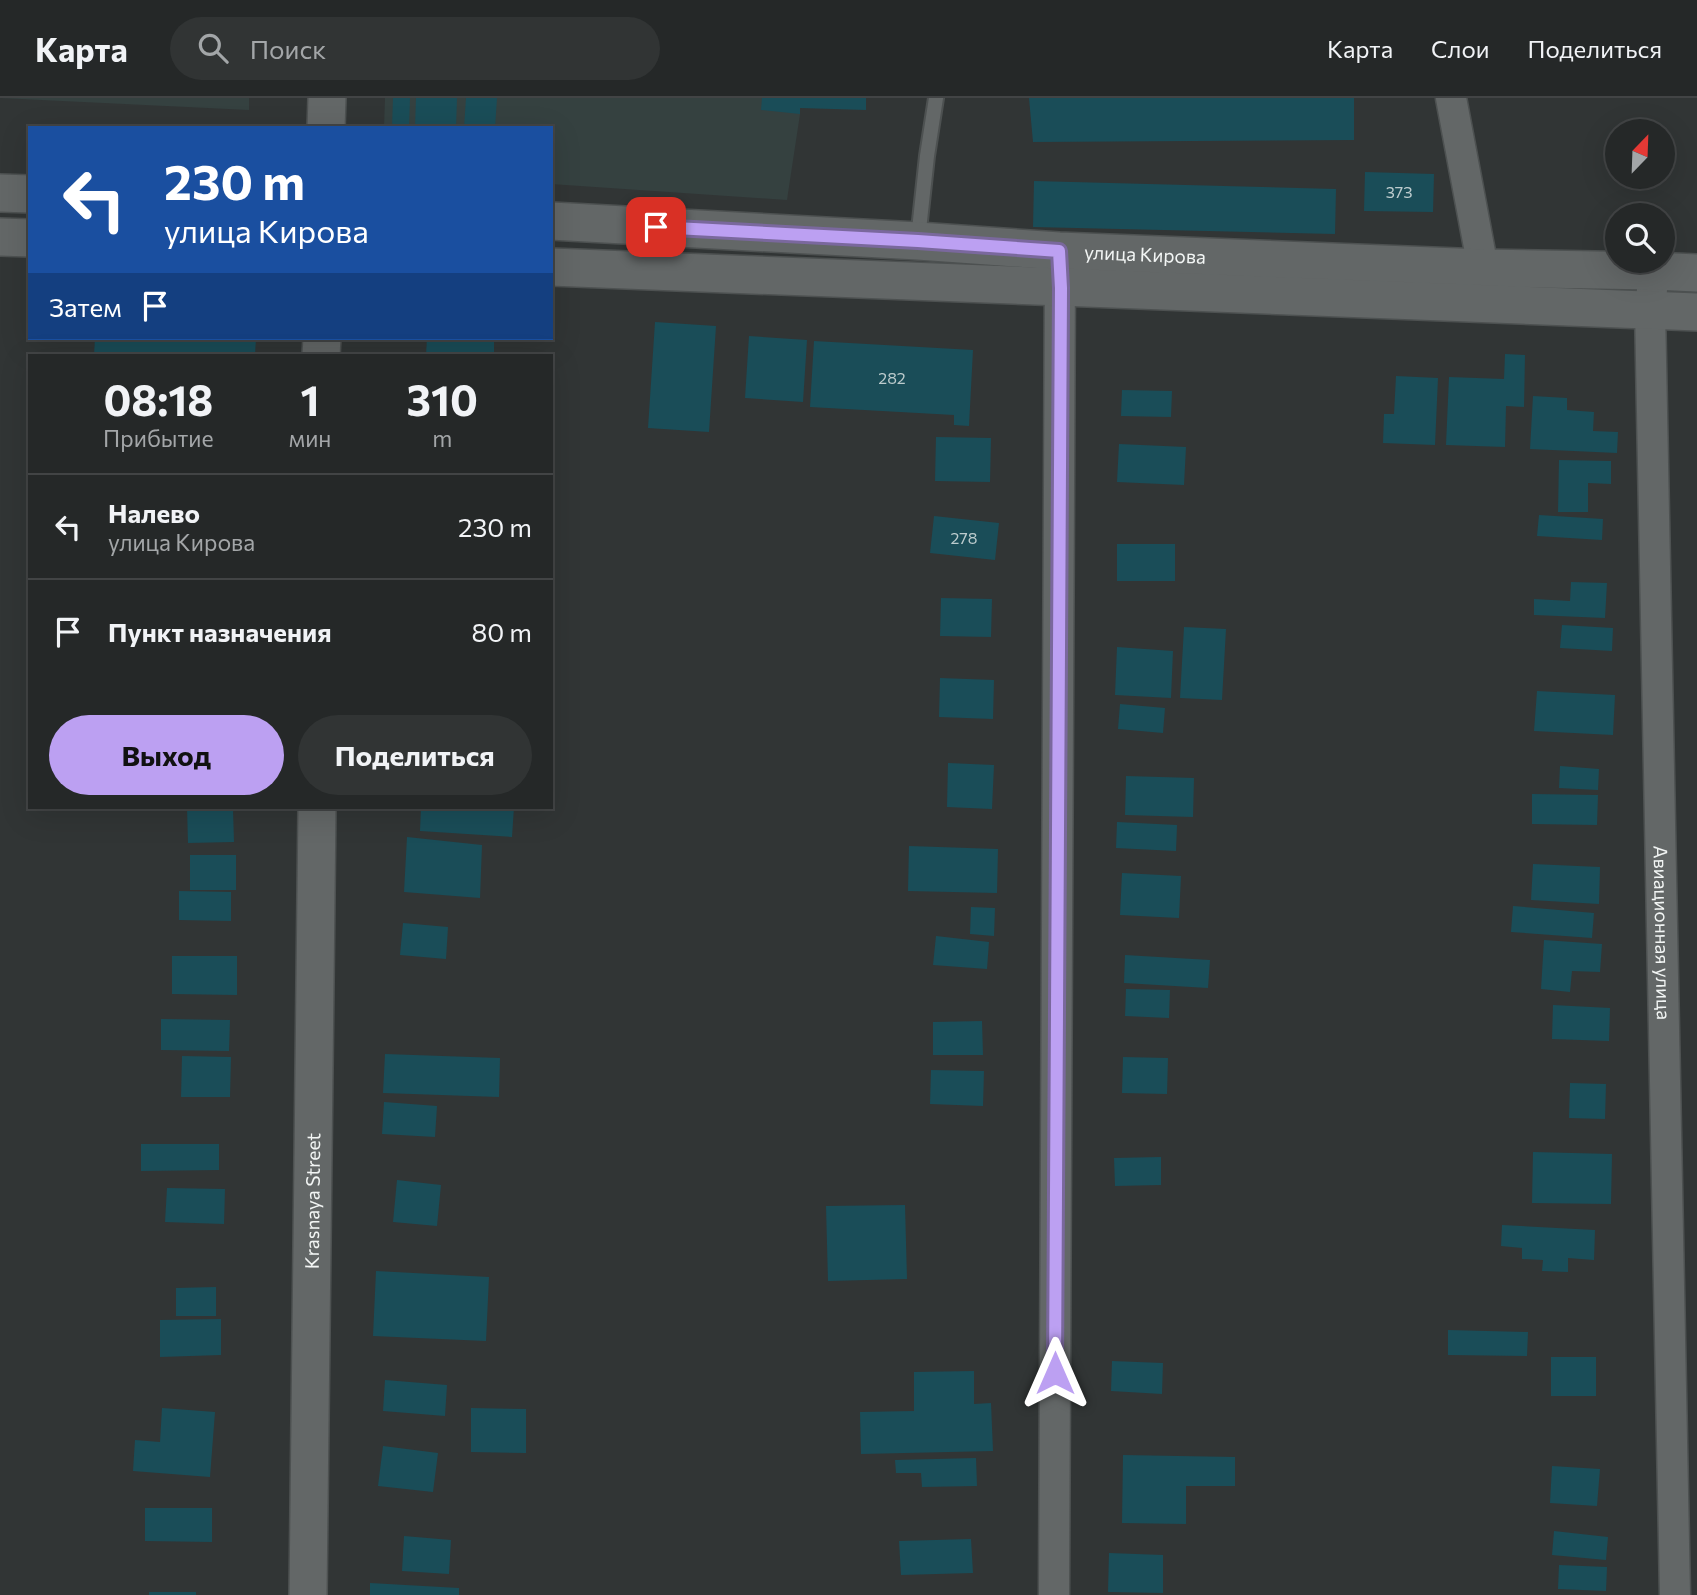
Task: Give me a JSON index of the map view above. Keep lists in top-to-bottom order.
{
  "streets": {
    "street": ["улица Кирова", "Авиационная улица", "Krasnaya Street"]
  },
  "crossings": [
    ["улица Кирова", "Авиационная улица"]
  ],
  "house_numbers": ["37З", "282", "278"],
  "north": "top right",
  "page": {
    "header": "Карта",
    "search": "Поиск",
    "nav": ["Карта", "Слои", "Поделиться"],
    "turn": ["230 m", "улица Кирова"],
    "then": "Затем",
    "eta": [
      "08:18",
      "Прибытие",
      "1",
      "мин",
      "310",
      "m"
    ],
    "list": [
      {
        "name": "Налево",
        "note": "улица Кирова",
        "value": "230 m"
      },
      {
        "name": "Пункт назначения",
        "value": "80 m"
      }
    ],
    "buttons": ["Выход", "Поделиться"]
  }
}
